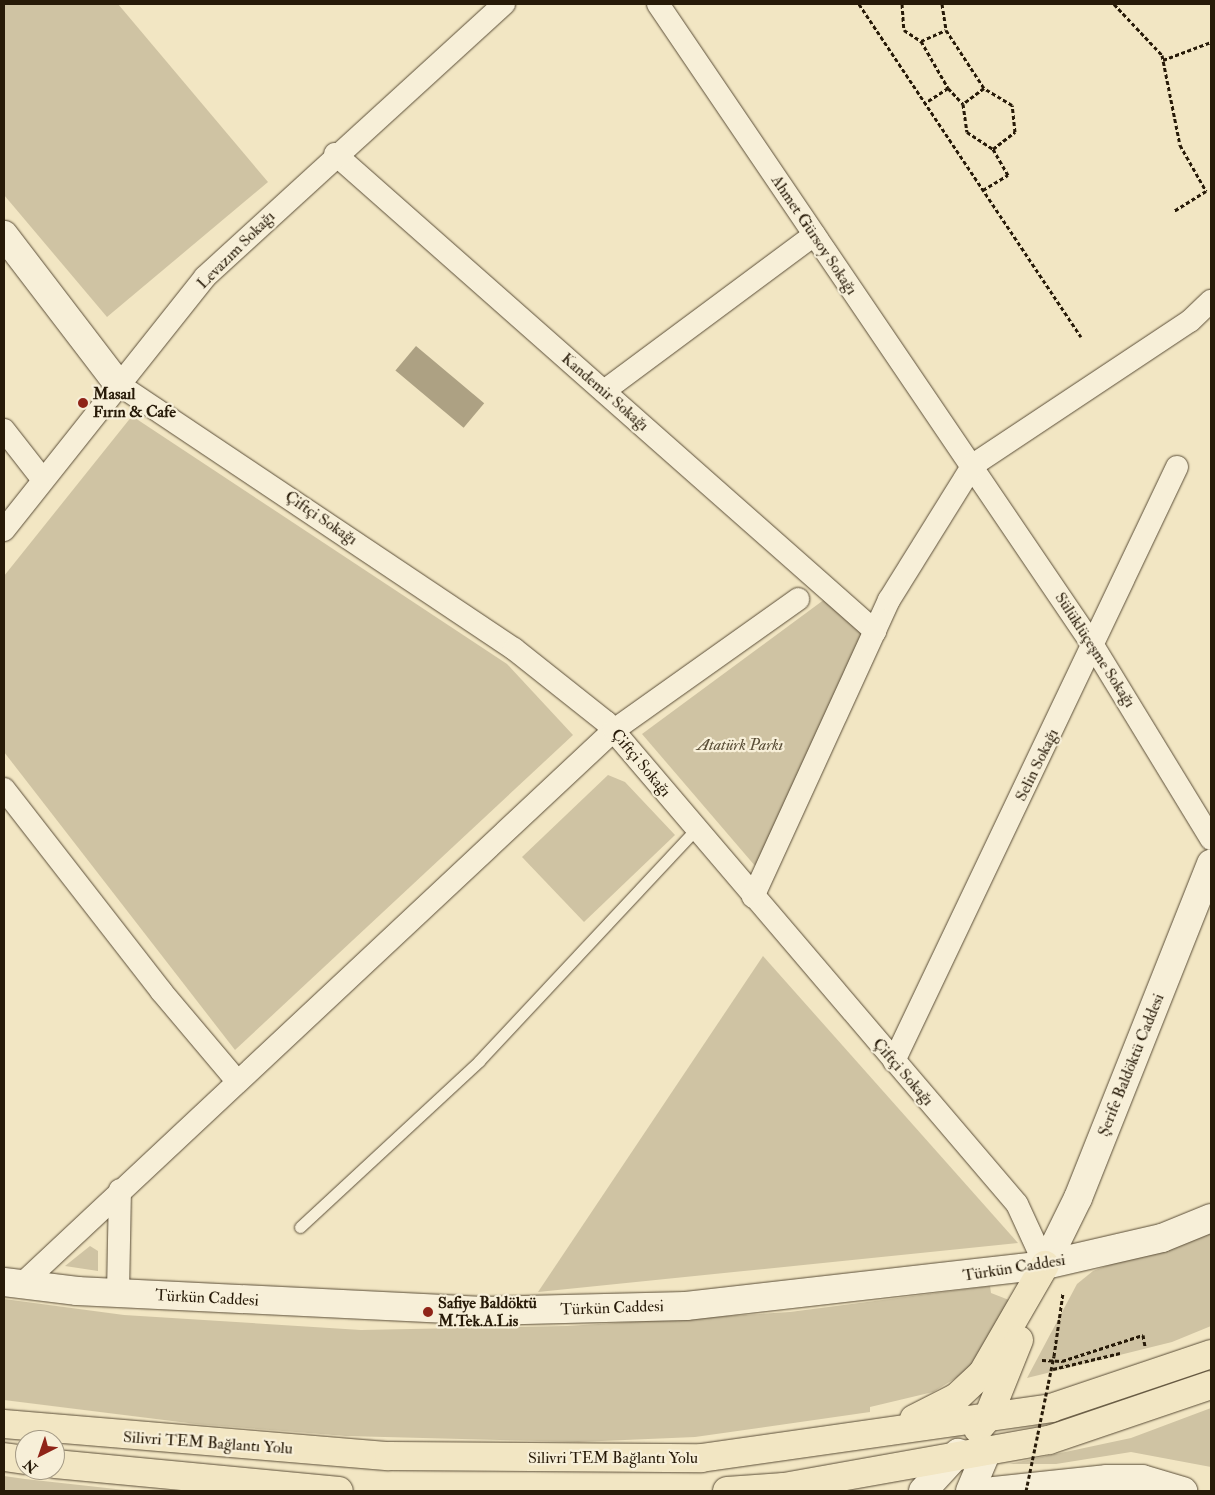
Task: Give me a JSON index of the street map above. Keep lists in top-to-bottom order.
{
  "streets": {
    "highway": ["Silivri TEM Bağlantı Yolu"],
    "street": [
      "Ahmet Gürsoy Sokağı",
      "Levazım Sokağı",
      "Kandemir Sokağı",
      "Çiftçi Sokağı",
      "Sülüklüçeşme Sokağı",
      "Selin Sokağı",
      "Şerife Baldöktü Caddesi",
      "Türkün Caddesi"
    ]
  },
  "crossings": [
    ["Ahmet Gürsoy Sokağı", "Sülüklüçeşme Sokağı"],
    ["Levazım Sokağı", "Kandemir Sokağı"],
    ["Levazım Sokağı", "Çiftçi Sokağı"],
    ["Çiftçi Sokağı", "Selin Sokağı"],
    ["Çiftçi Sokağı", "Şerife Baldöktü Caddesi"],
    ["Çiftçi Sokağı", "Türkün Caddesi"],
    ["Sülüklüçeşme Sokağı", "Selin Sokağı"],
    ["Şerife Baldöktü Caddesi", "Türkün Caddesi"]
  ],
  "parks": ["Atatürk Parkı"],
  "places": ["Masaıl Fırın & Cafe", "Safiye Baldöktü M.Tek.A.Lis"],
  "north": "bottom left"
}
